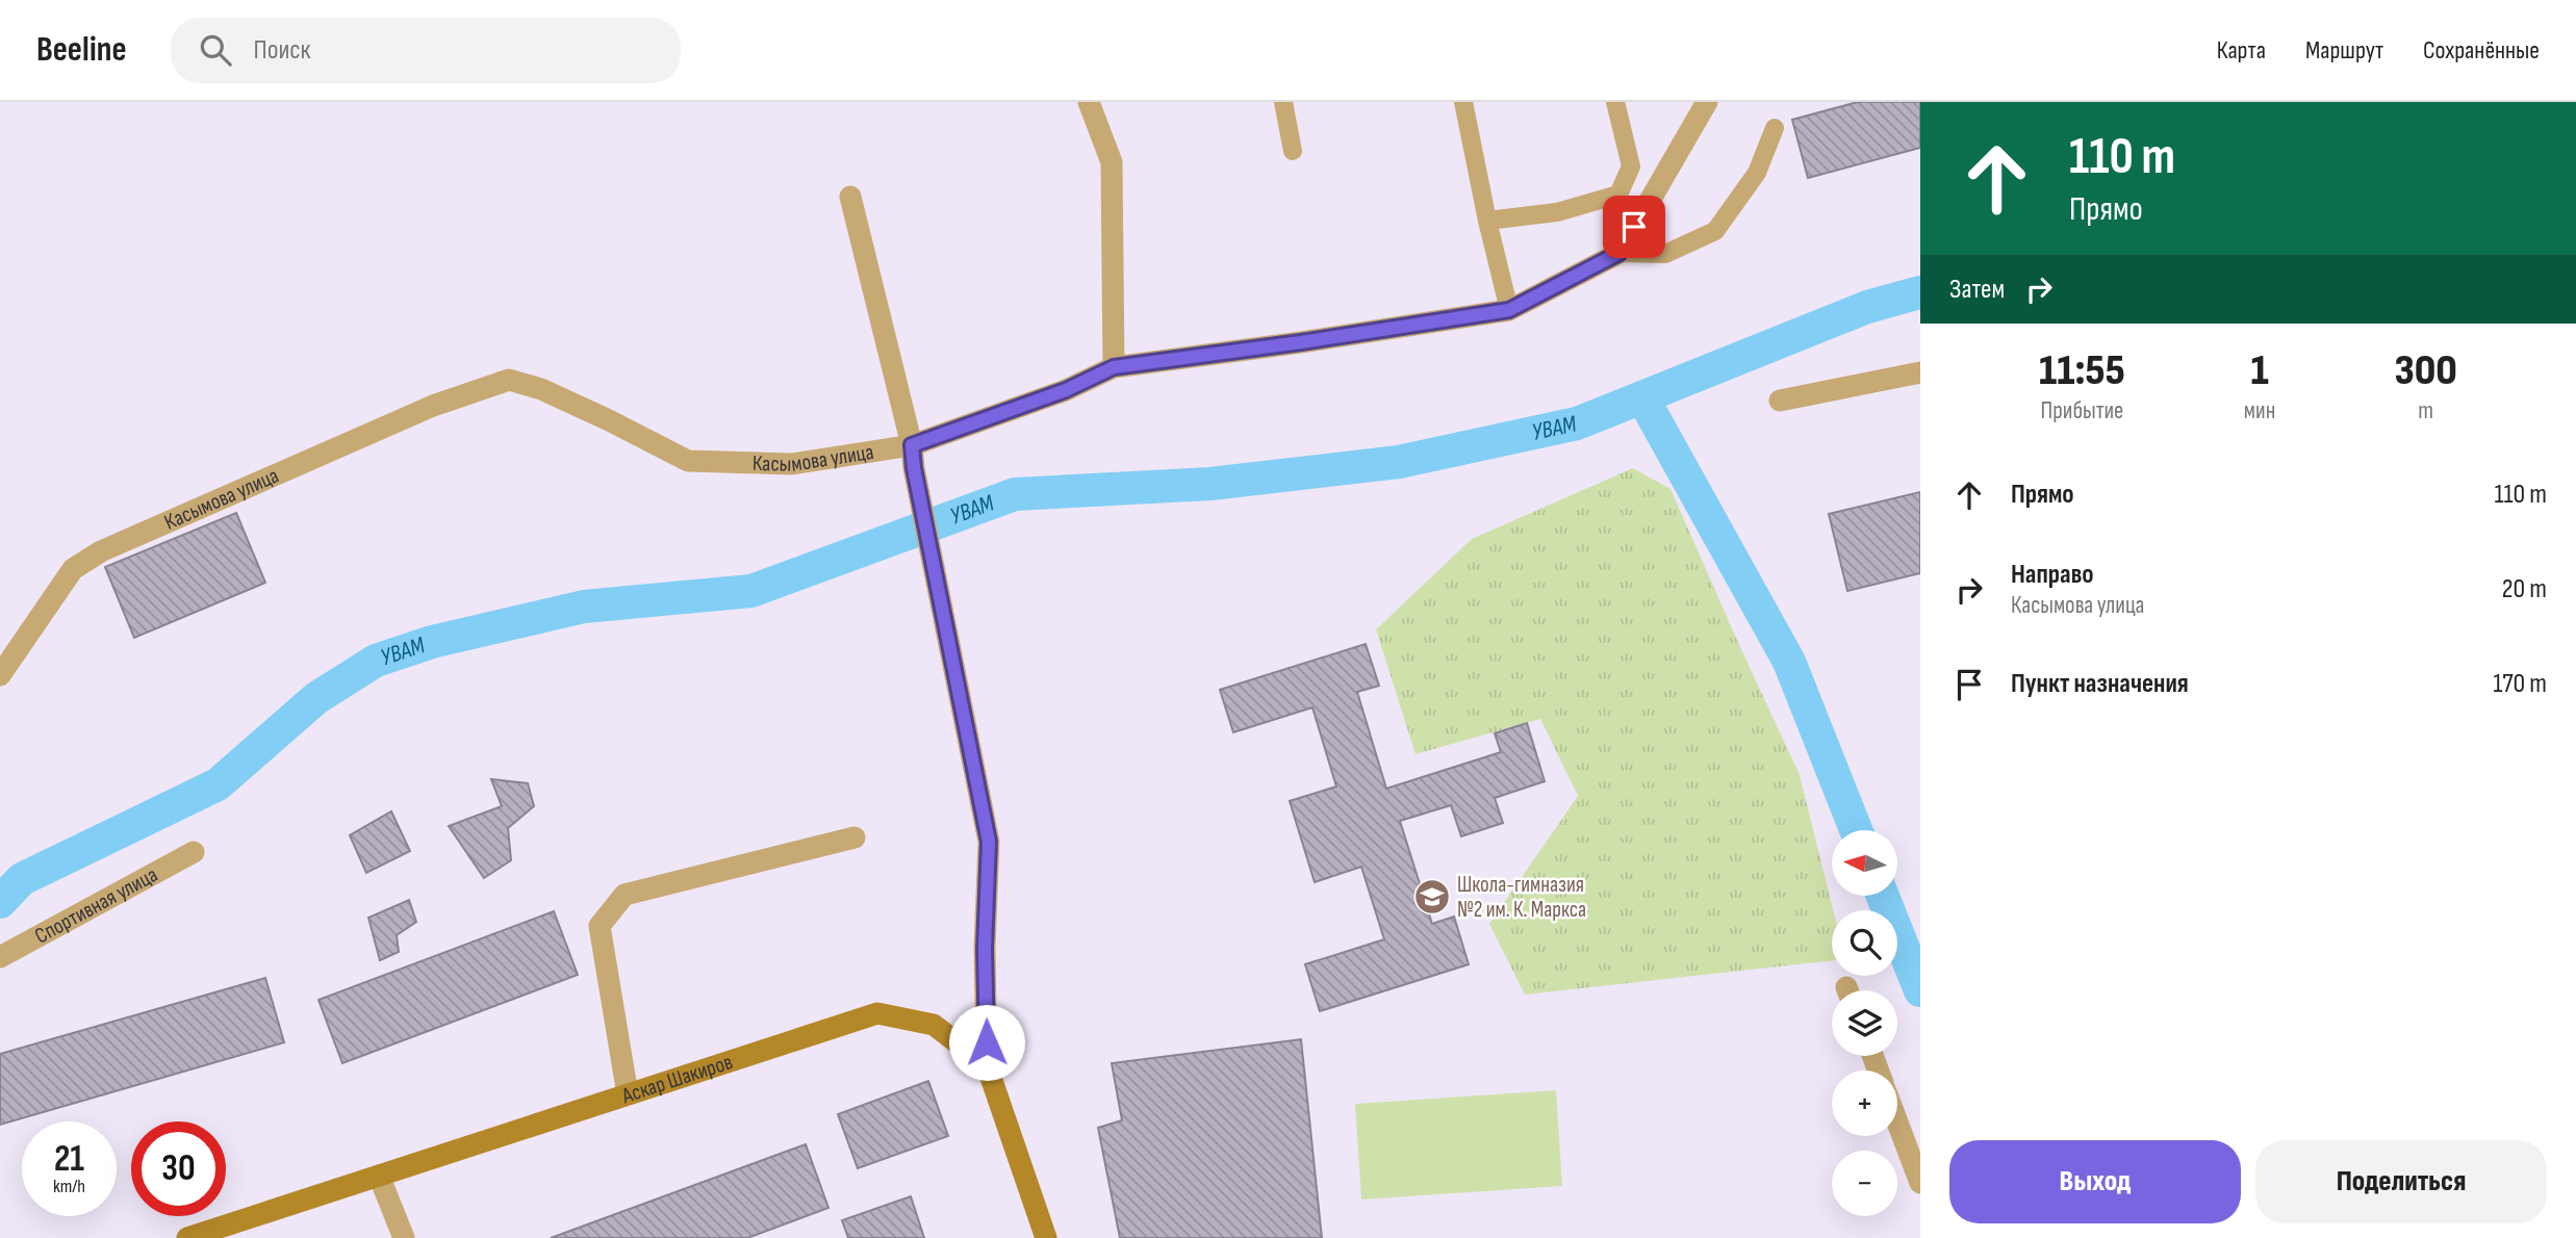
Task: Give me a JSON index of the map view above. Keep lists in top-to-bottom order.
{
  "streets": {
    "main road": ["Аскар Шакиров"],
    "street": ["Касымова улица", "Спортивная улица"]
  },
  "water": ["УВАМ"],
  "places": {
    "school or university": ["Школа-гимназия №2 им. К. Маркса"]
  },
  "north": "left",
  "page": {
    "header": "Beeline",
    "search": "Поиск",
    "nav": ["Карта", "Маршрут", "Сохранённые"],
    "turn": ["110 m", "Прямо"],
    "then": "Затем",
    "eta": [
      "11:55",
      "Прибытие",
      "1",
      "мин",
      "300",
      "m"
    ],
    "list": [
      {
        "name": "Прямо",
        "value": "110 m"
      },
      {
        "name": "Направо",
        "note": "Касымова улица",
        "value": "20 m"
      },
      {
        "name": "Пункт назначения",
        "value": "170 m"
      }
    ],
    "map_buttons": ["+", "−"],
    "speed": "21 km/h",
    "limit": "30",
    "buttons": ["Выход", "Поделиться"]
  }
}
